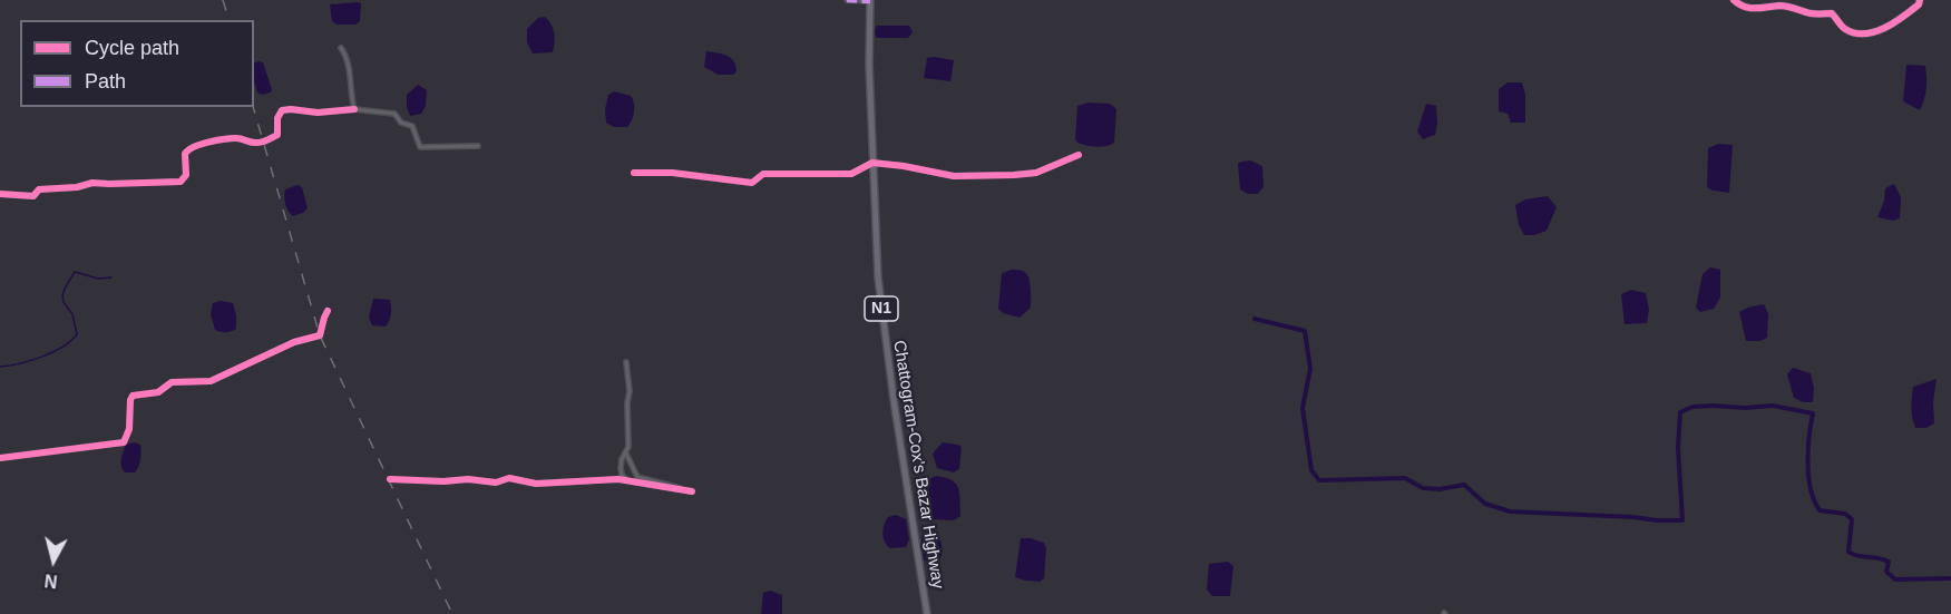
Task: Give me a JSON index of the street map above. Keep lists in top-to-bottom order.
{
  "streets": {
    "highway": ["N1", "Chattogram-Cox's Bazar Highway"]
  },
  "legend": ["Cycle path", "Path"],
  "north": "bottom"
}
